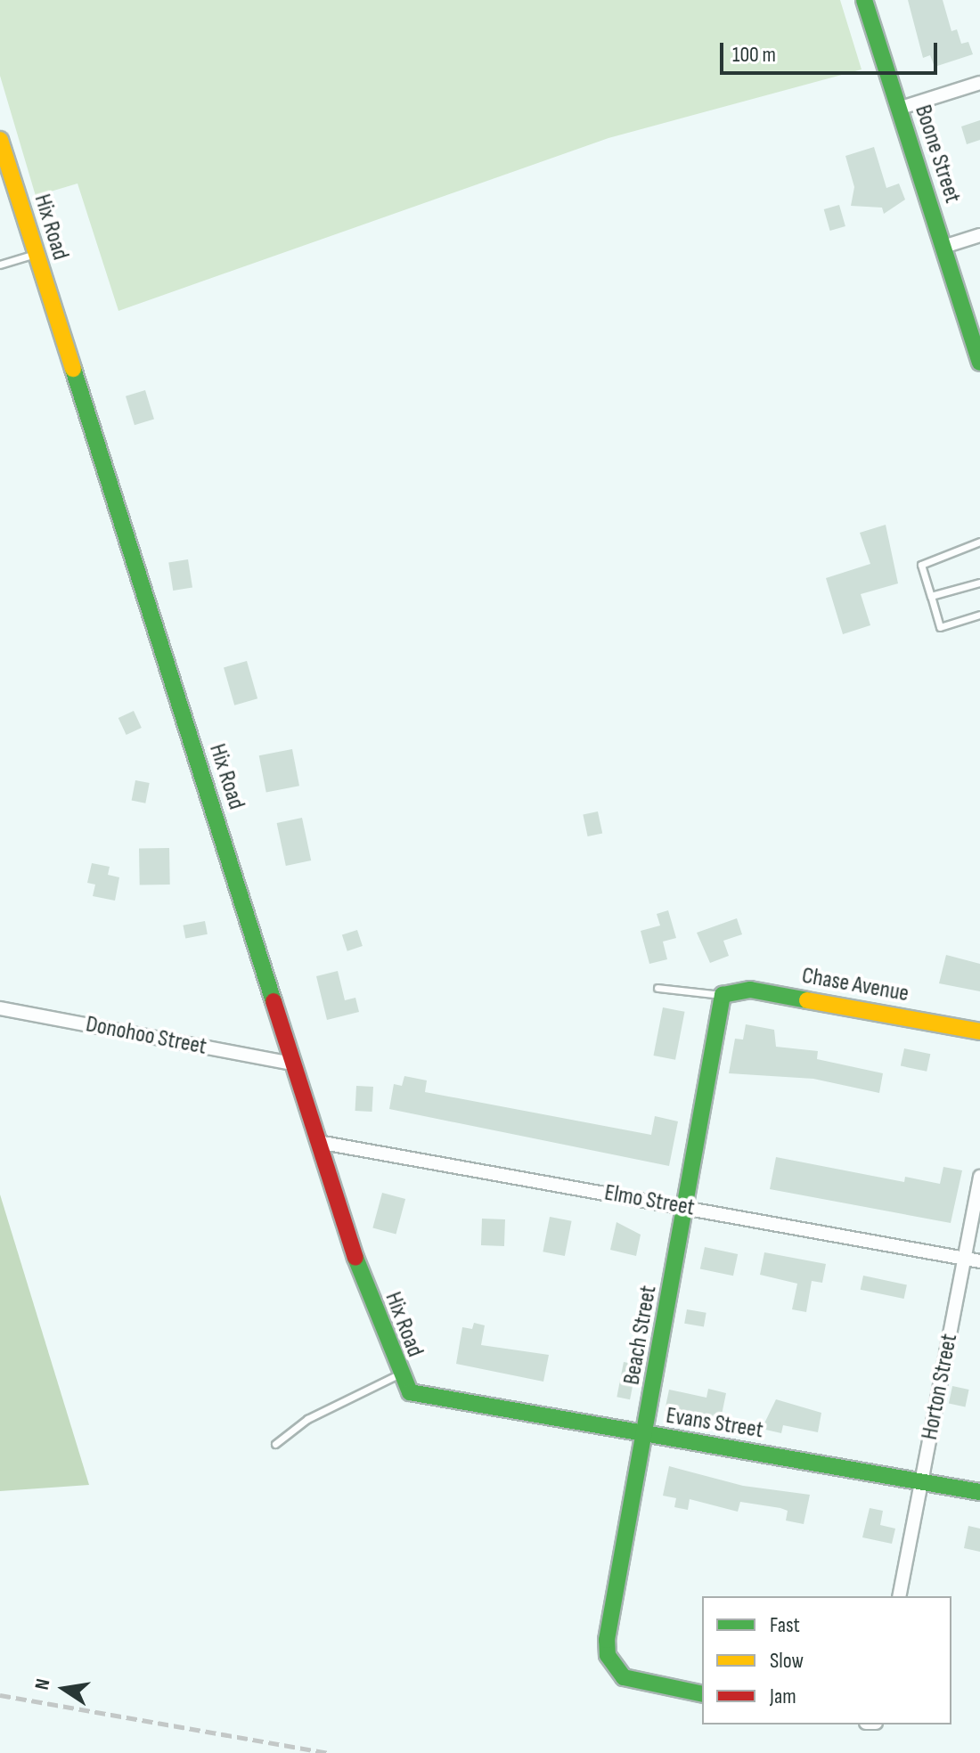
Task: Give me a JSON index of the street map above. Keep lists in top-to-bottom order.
{
  "streets": {
    "street": [
      "Boone Street",
      "Hix Road",
      "Chase Avenue",
      "Donohoo Street",
      "Elmo Street",
      "Beach Street",
      "Horton Street",
      "Evans Street"
    ]
  },
  "crossings": [
    ["Hix Road", "Donohoo Street"],
    ["Hix Road", "Elmo Street"],
    ["Hix Road", "Evans Street"],
    ["Chase Avenue", "Beach Street"],
    ["Elmo Street", "Beach Street"],
    ["Elmo Street", "Horton Street"],
    ["Beach Street", "Evans Street"],
    ["Horton Street", "Evans Street"]
  ],
  "legend": ["Fast", "Slow", "Jam"],
  "scale_bar": "100 m",
  "north": "left"
}
